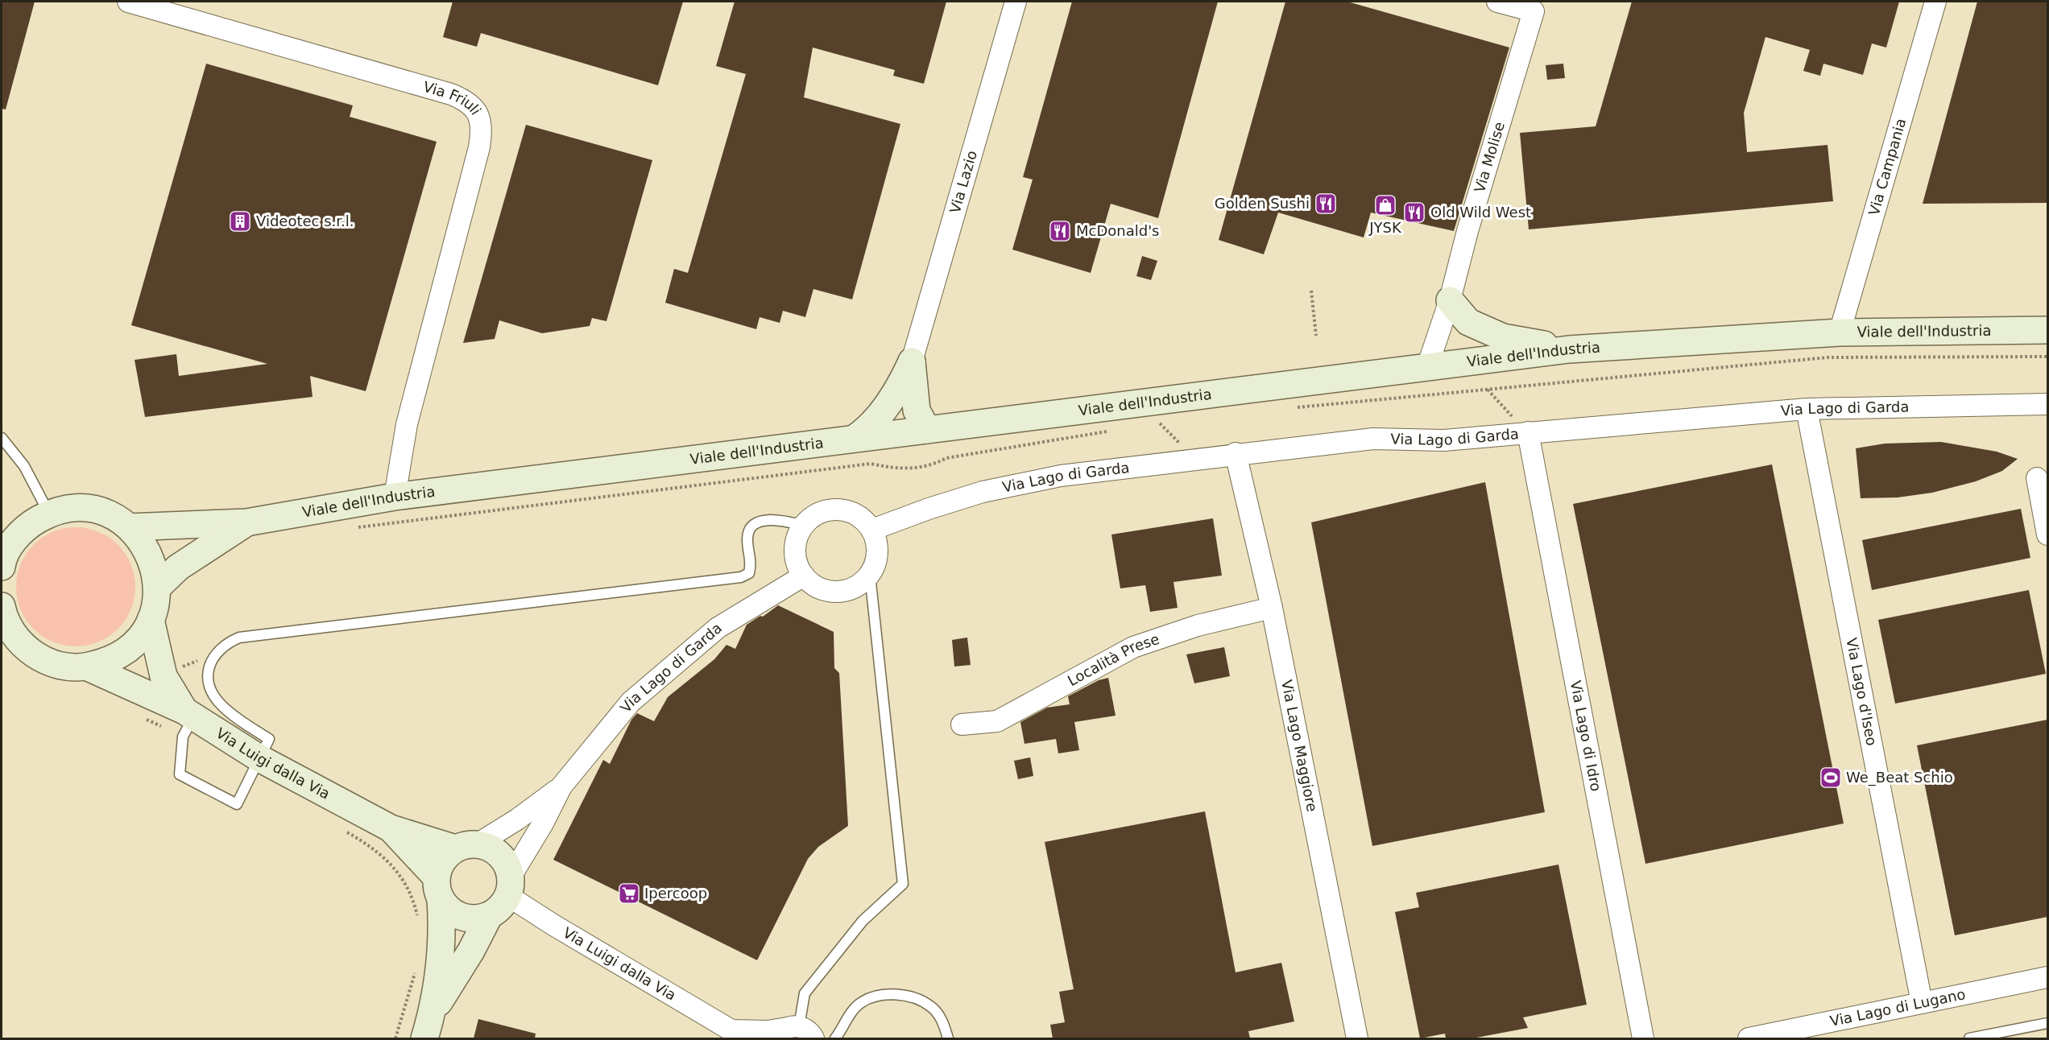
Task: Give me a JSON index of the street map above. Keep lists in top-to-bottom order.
{
  "streets": {
    "main road": ["Viale dell'Industria", "Via Luigi dalla Via"],
    "street": [
      "Via Friuli",
      "Via Molise",
      "Via Campania",
      "Via Lazio",
      "Via Lago di Garda",
      "Località Prese",
      "Via Lago d'Iseo",
      "Via Lago di Idro",
      "Via Lago Maggiore",
      "Via Lago di Lugano"
    ]
  },
  "crossings": [
    ["Via Friuli", "Viale dell'Industria"],
    ["Via Molise", "Viale dell'Industria"],
    ["Via Campania", "Viale dell'Industria"],
    ["Via Lago di Garda", "Via Lago d'Iseo"],
    ["Via Lago di Garda", "Via Lago di Idro"],
    ["Via Lago di Garda", "Via Lago Maggiore"],
    ["Via Lago di Garda", "Via Luigi dalla Via"],
    ["Località Prese", "Via Lago Maggiore"],
    ["Via Lago d'Iseo", "Via Lago di Lugano"]
  ],
  "places": {
    "restaurant": ["Golden Sushi", "Old Wild West", "McDonald's"],
    "shop": ["JYSK"],
    "building": ["Videotec s.r.l."],
    "sports": ["We_Beat Schio"],
    "supermarket": ["Ipercoop"]
  }
}
